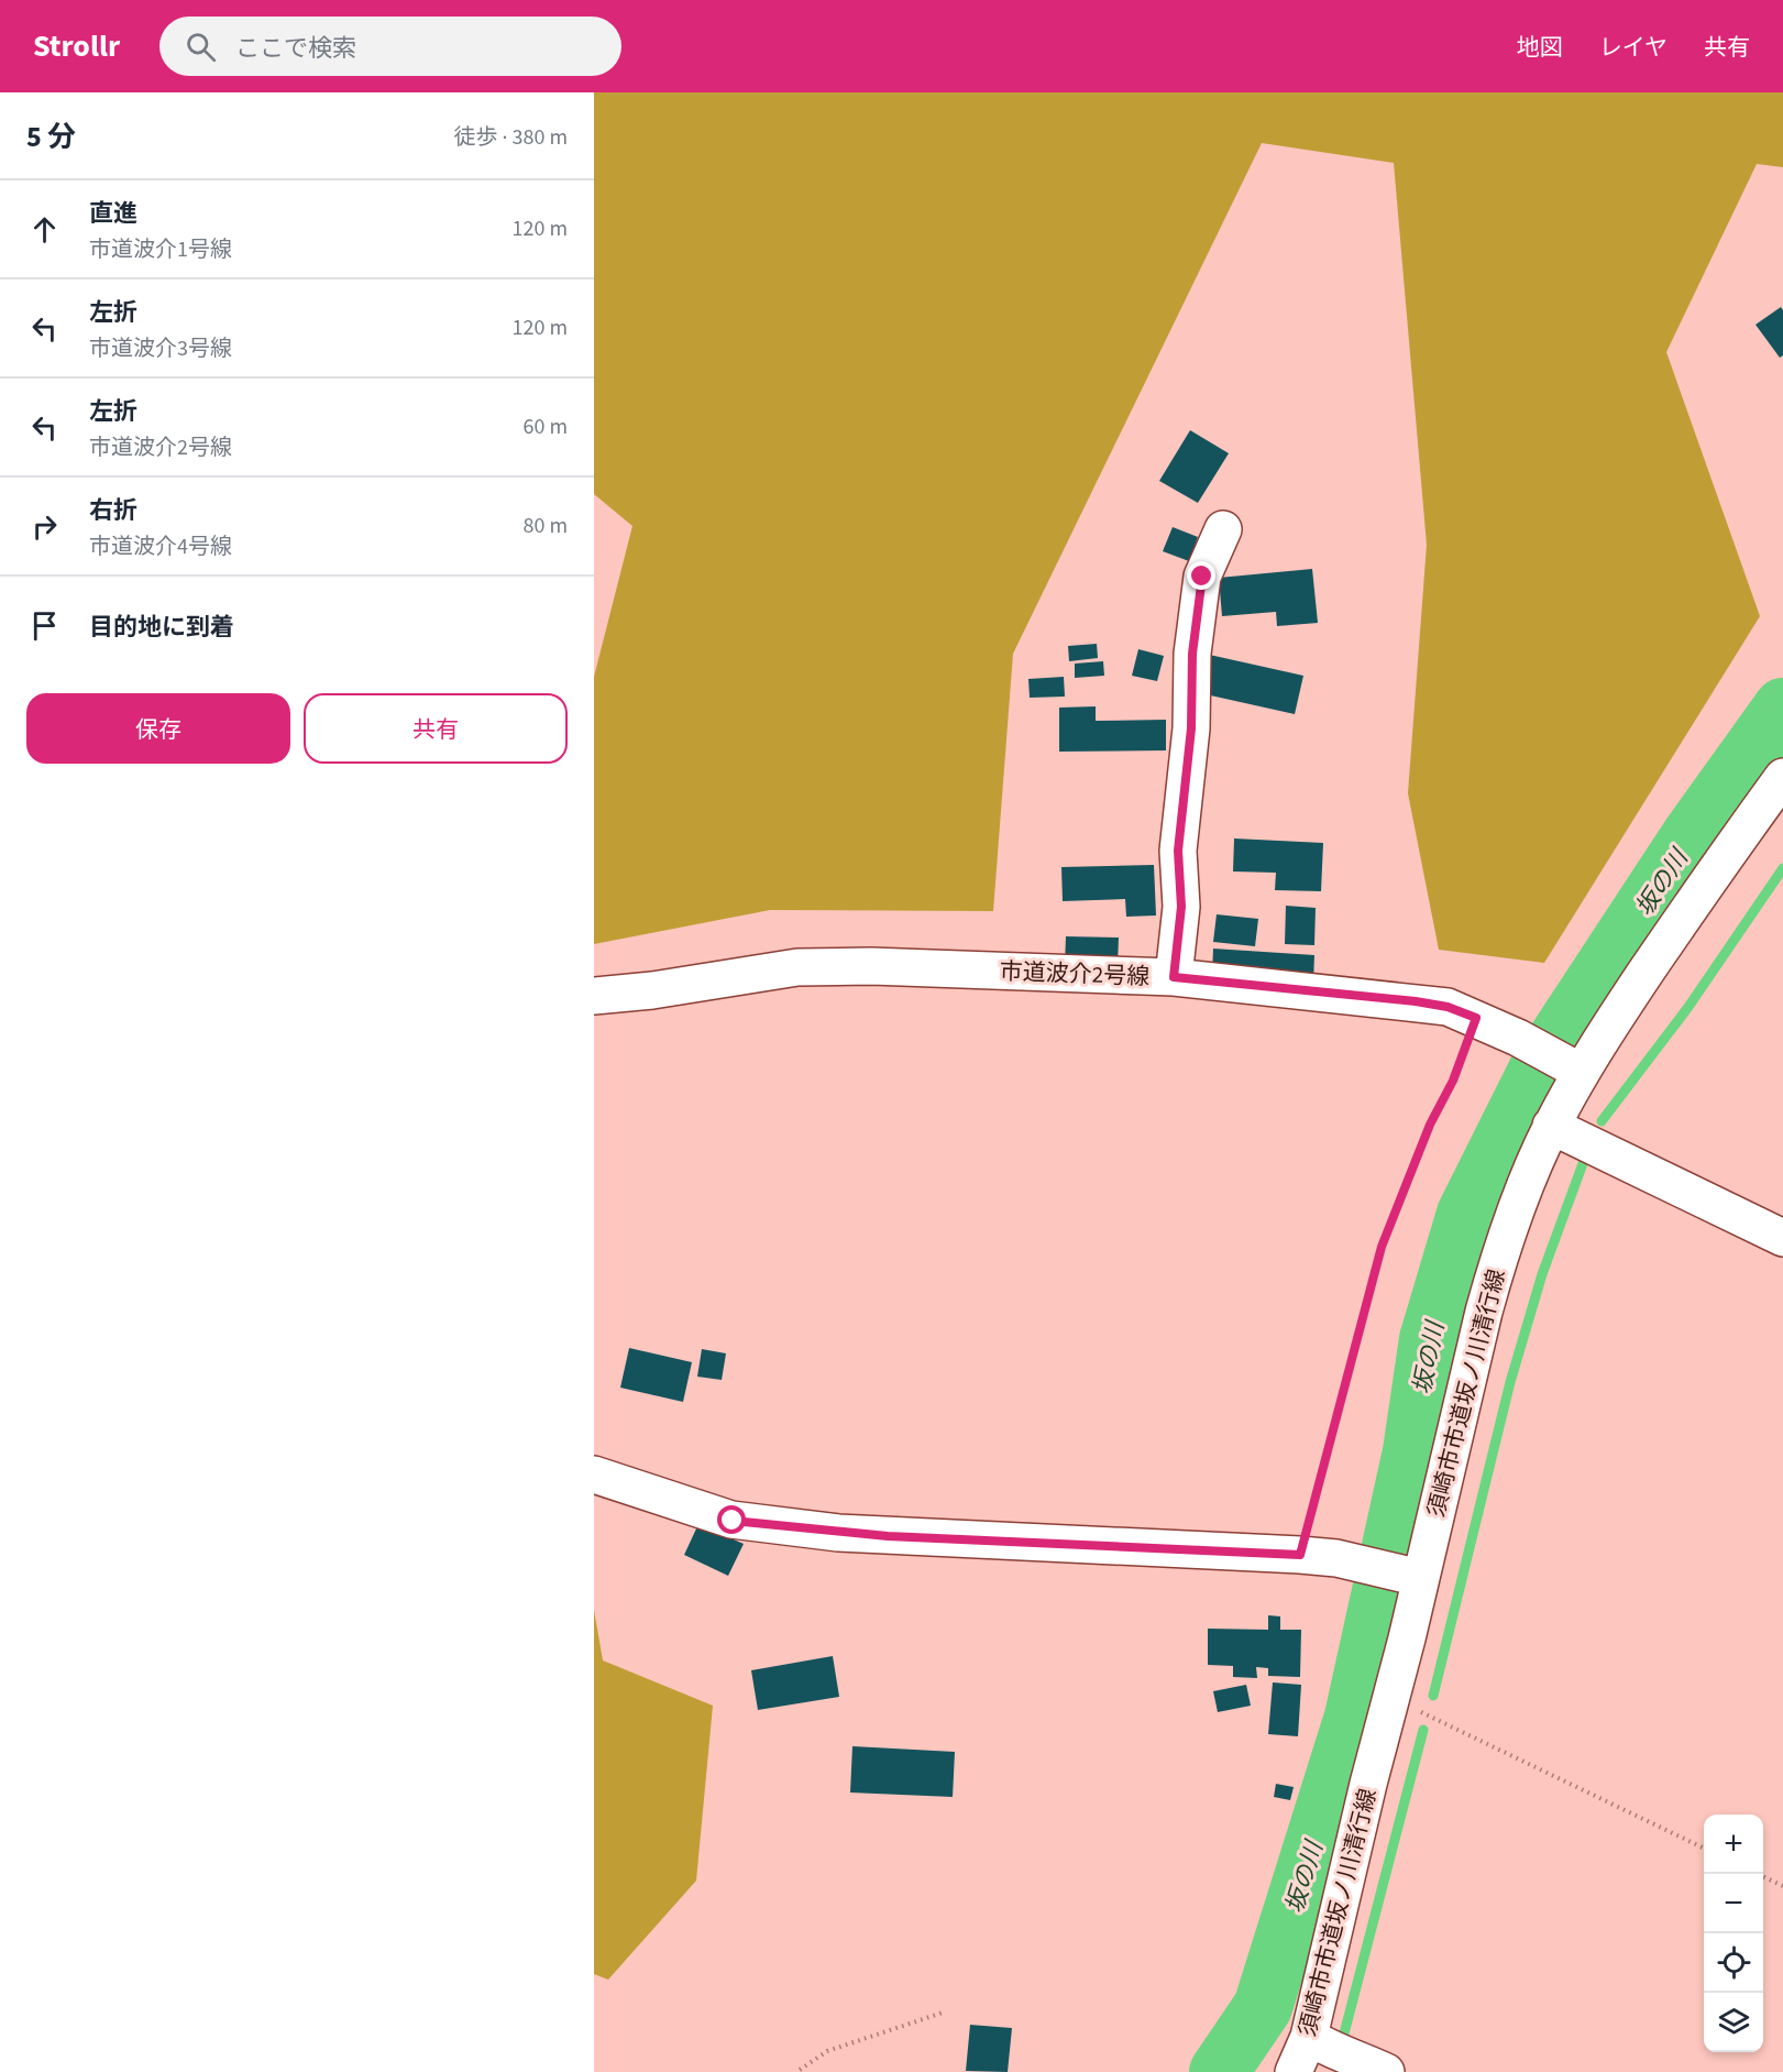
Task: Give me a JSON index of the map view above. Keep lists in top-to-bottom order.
{
  "streets": {
    "street": ["市道波介2号線", "須崎市市道坂ノ川清行線"]
  },
  "crossings": [
    ["市道波介2号線", "須崎市市道坂ノ川清行線"]
  ],
  "water": ["坂の川"],
  "page": {
    "header": "Strollr",
    "search": "ここで検索",
    "nav": ["地図", "レイヤ", "共有"],
    "heading": ["5 分", "徒歩 · 380 m"],
    "list": [
      ["直進", "市道波介1号線", "120 m"],
      ["左折", "市道波介3号線", "120 m"],
      ["左折", "市道波介2号線", "60 m"],
      ["右折", "市道波介4号線", "80 m"],
      "目的地に到着"
    ],
    "buttons": ["保存", "共有"],
    "map_buttons": ["+", "−"]
  }
}
